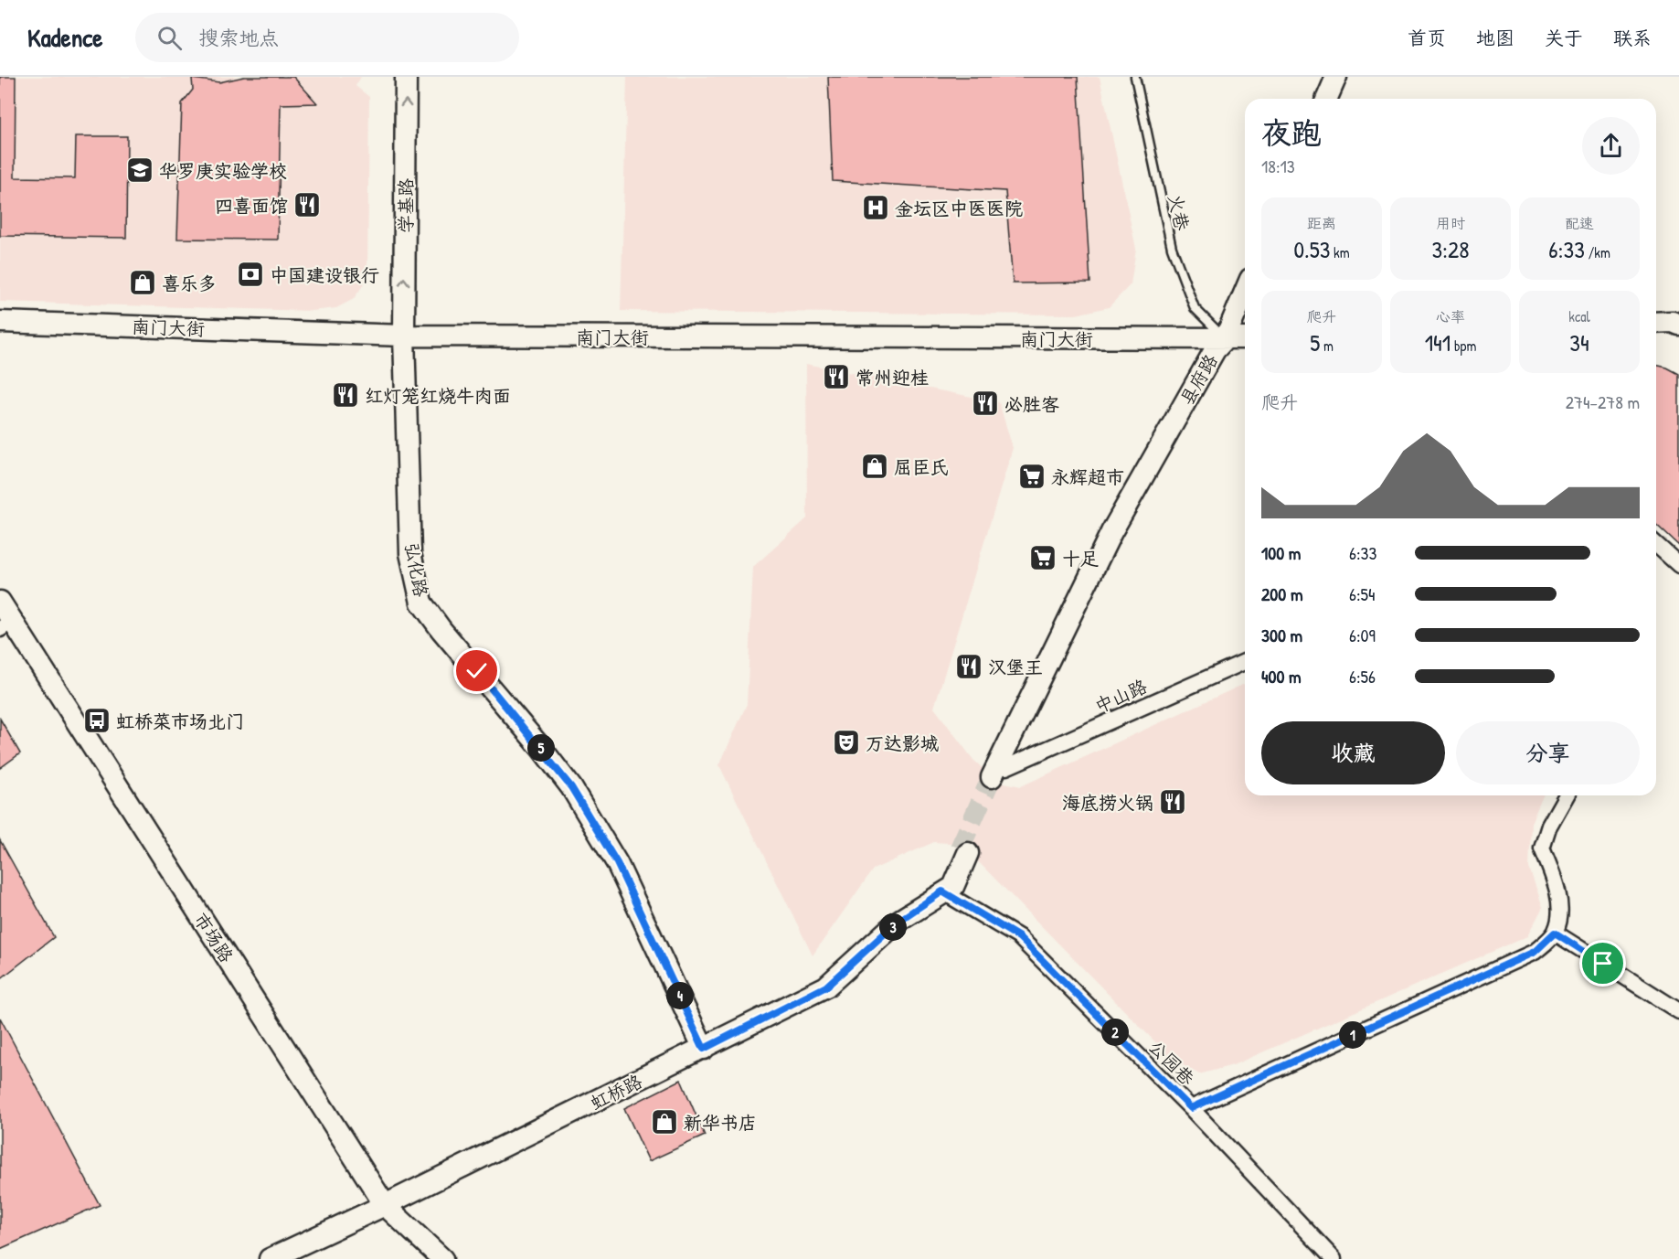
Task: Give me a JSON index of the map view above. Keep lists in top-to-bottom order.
{
  "streets": {
    "street": [
      "学基路",
      "南门大街",
      "县府路",
      "弘化路",
      "中山路",
      "市场路",
      "公园巷",
      "虹桥路"
    ],
    "lane": ["火巷"]
  },
  "crossings": [
    ["学基路", "南门大街"],
    ["学基路", "弘化路"],
    ["火巷", "南门大街"],
    ["火巷", "县府路"],
    ["南门大街", "县府路"],
    ["南门大街", "弘化路"],
    ["县府路", "中山路"],
    ["弘化路", "虹桥路"],
    ["市场路", "虹桥路"],
    ["公园巷", "虹桥路"]
  ],
  "one_way": ["学基路"],
  "places": {
    "school or university": ["华罗庚实验学校"],
    "restaurant": [
      "四喜面馆",
      "常州迎桂",
      "红灯笼红烧牛肉面",
      "必胜客",
      "汉堡王",
      "海底捞火锅"
    ],
    "hospital": ["金坛区中医医院"],
    "bank": ["中国建设银行"],
    "shop": ["喜乐多", "屈臣氏", "新华书店"],
    "supermarket": ["永辉超市", "十足"],
    "bus stop": ["虹桥菜市场北门"],
    "theatre": ["万达影城"]
  },
  "page": {
    "header": "Kadence",
    "search": "搜索地点",
    "nav": [
      "首页",
      "地图",
      "关于",
      "联系"
    ],
    "heading": ["夜跑", "18:13"],
    "stats": [
      ["距离", "0.53 km"],
      ["用时", "3:28"],
      ["配速", "6:33 /km"],
      ["爬升", "5 m"],
      ["心率", "141 bpm"],
      ["kcal", "34"]
    ],
    "chart": ["爬升", "274–278 m"],
    "list": [
      {
        "name": "100 m",
        "note": "6:33"
      },
      {
        "name": "200 m",
        "note": "6:54"
      },
      {
        "name": "300 m",
        "note": "6:09"
      },
      {
        "name": "400 m",
        "note": "6:56"
      }
    ],
    "buttons": ["收藏", "分享"],
    "pins": [
      "5",
      "3",
      "4",
      "2",
      "1"
    ]
  }
}
